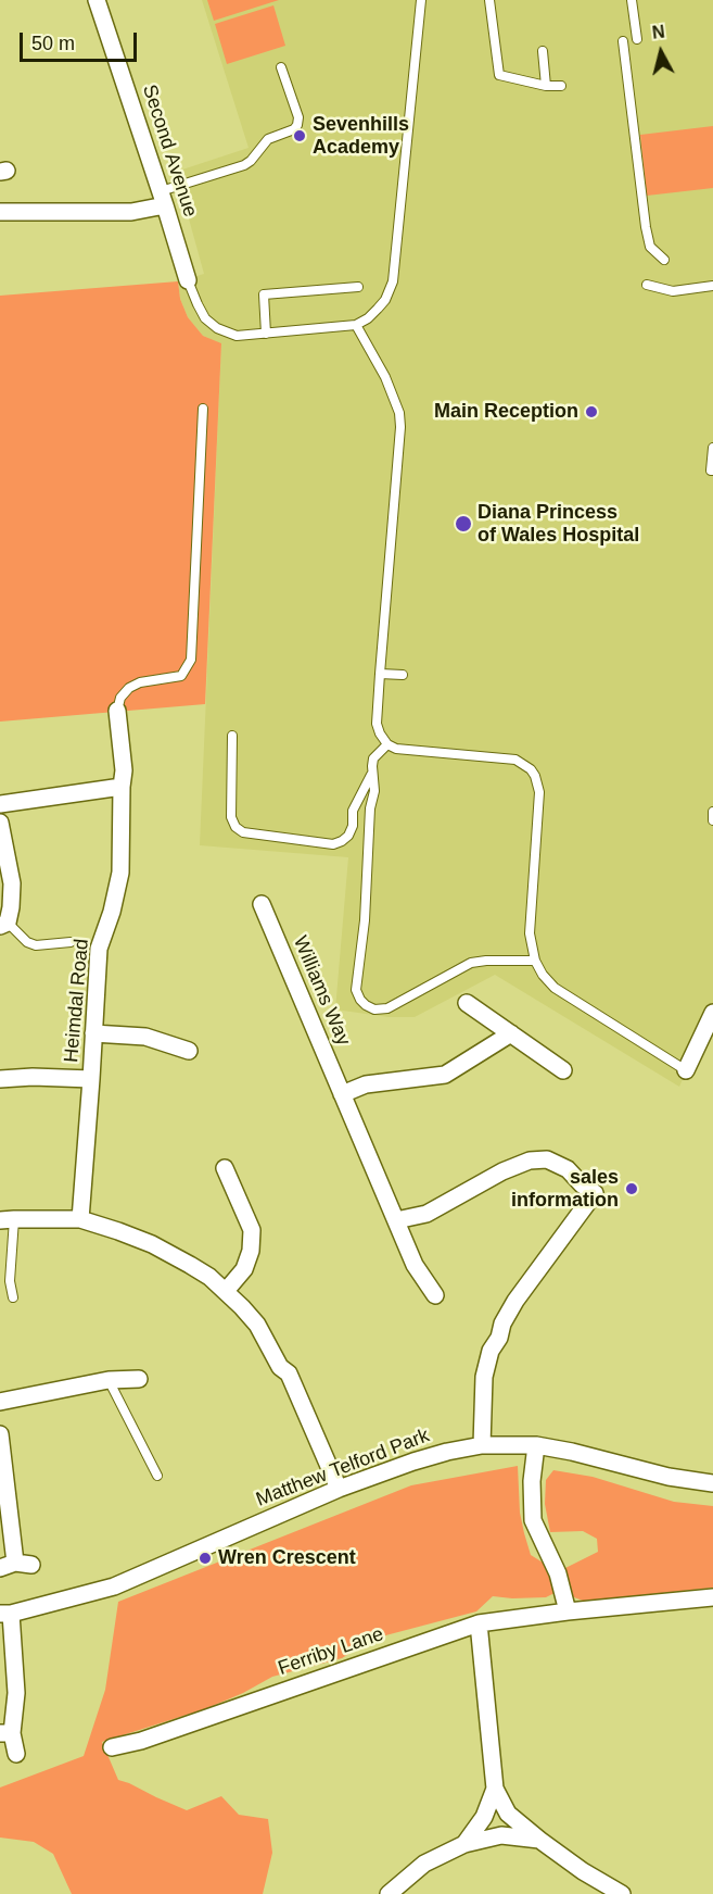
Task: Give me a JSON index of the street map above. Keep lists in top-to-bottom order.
{
  "streets": {
    "street": [
      "Second Avenue",
      "Williams Way",
      "Heimdal Road",
      "Matthew Telford Park",
      "Ferriby Lane"
    ]
  },
  "places": [
    "Sevenhills Academy",
    "Main Reception",
    "Diana Princess of Wales Hospital",
    "sales information",
    "Wren Crescent"
  ],
  "scale_bar": "50 m",
  "north": "top"
}
